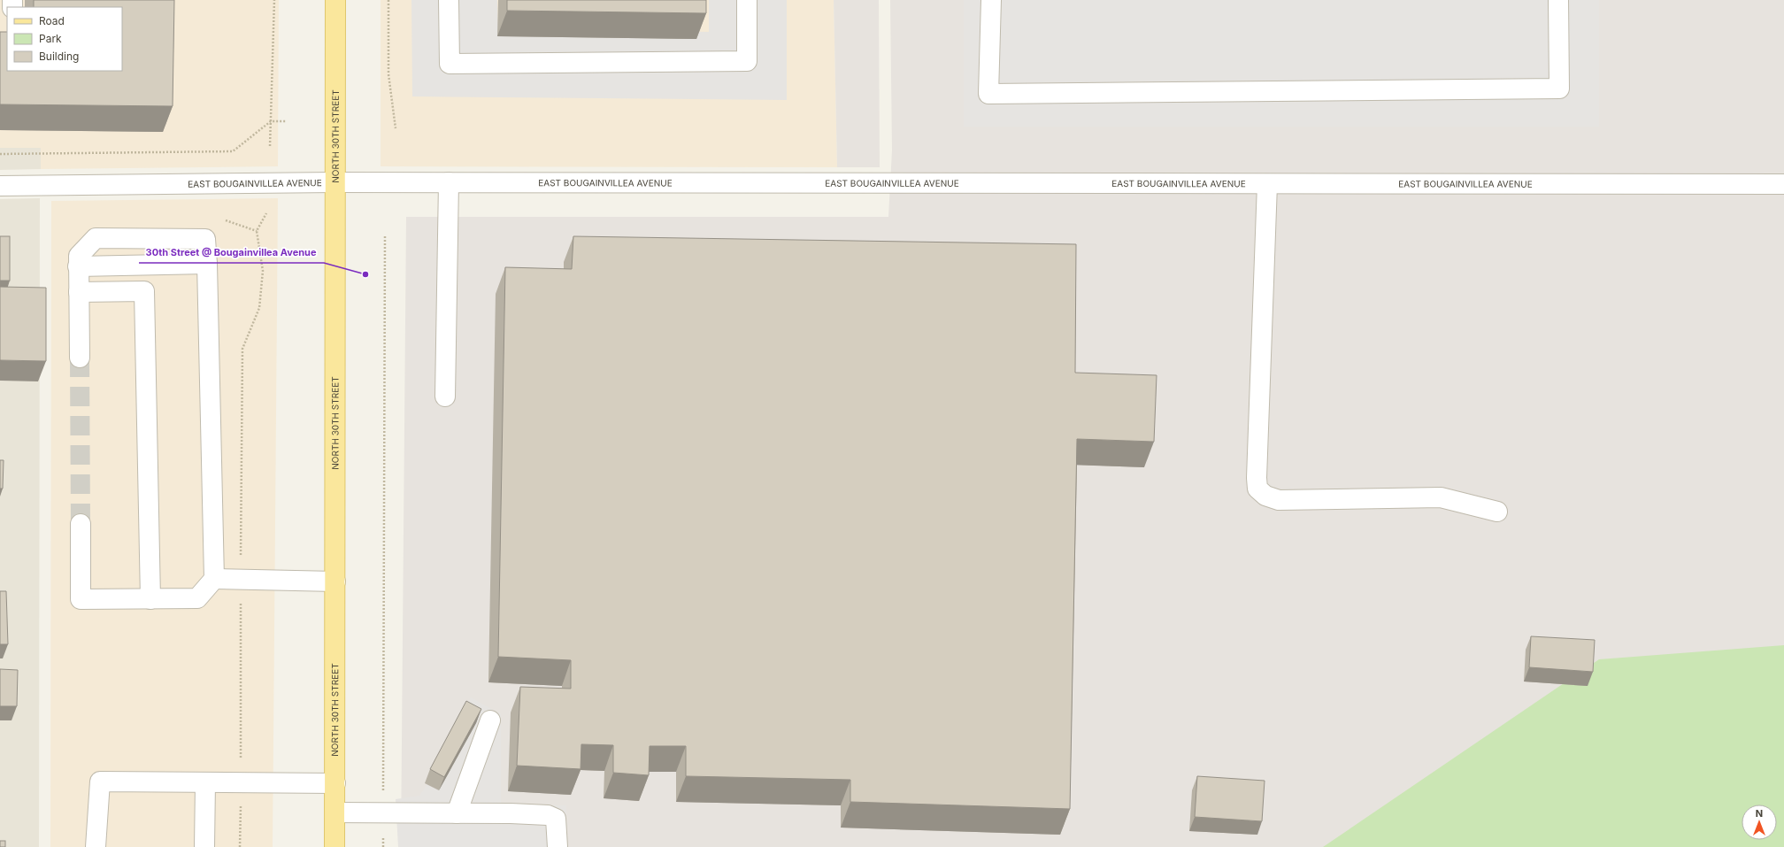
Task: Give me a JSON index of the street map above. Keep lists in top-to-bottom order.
{
  "streets": {
    "main road": ["NORTH 30TH STREET"],
    "street": ["EAST BOUGAINVILLEA AVENUE"]
  },
  "crossings": [
    ["NORTH 30TH STREET", "EAST BOUGAINVILLEA AVENUE"]
  ],
  "places": ["30th Street @ Bougainvillea Avenue"],
  "legend": ["Road", "Park", "Building"],
  "north": "top"
}
